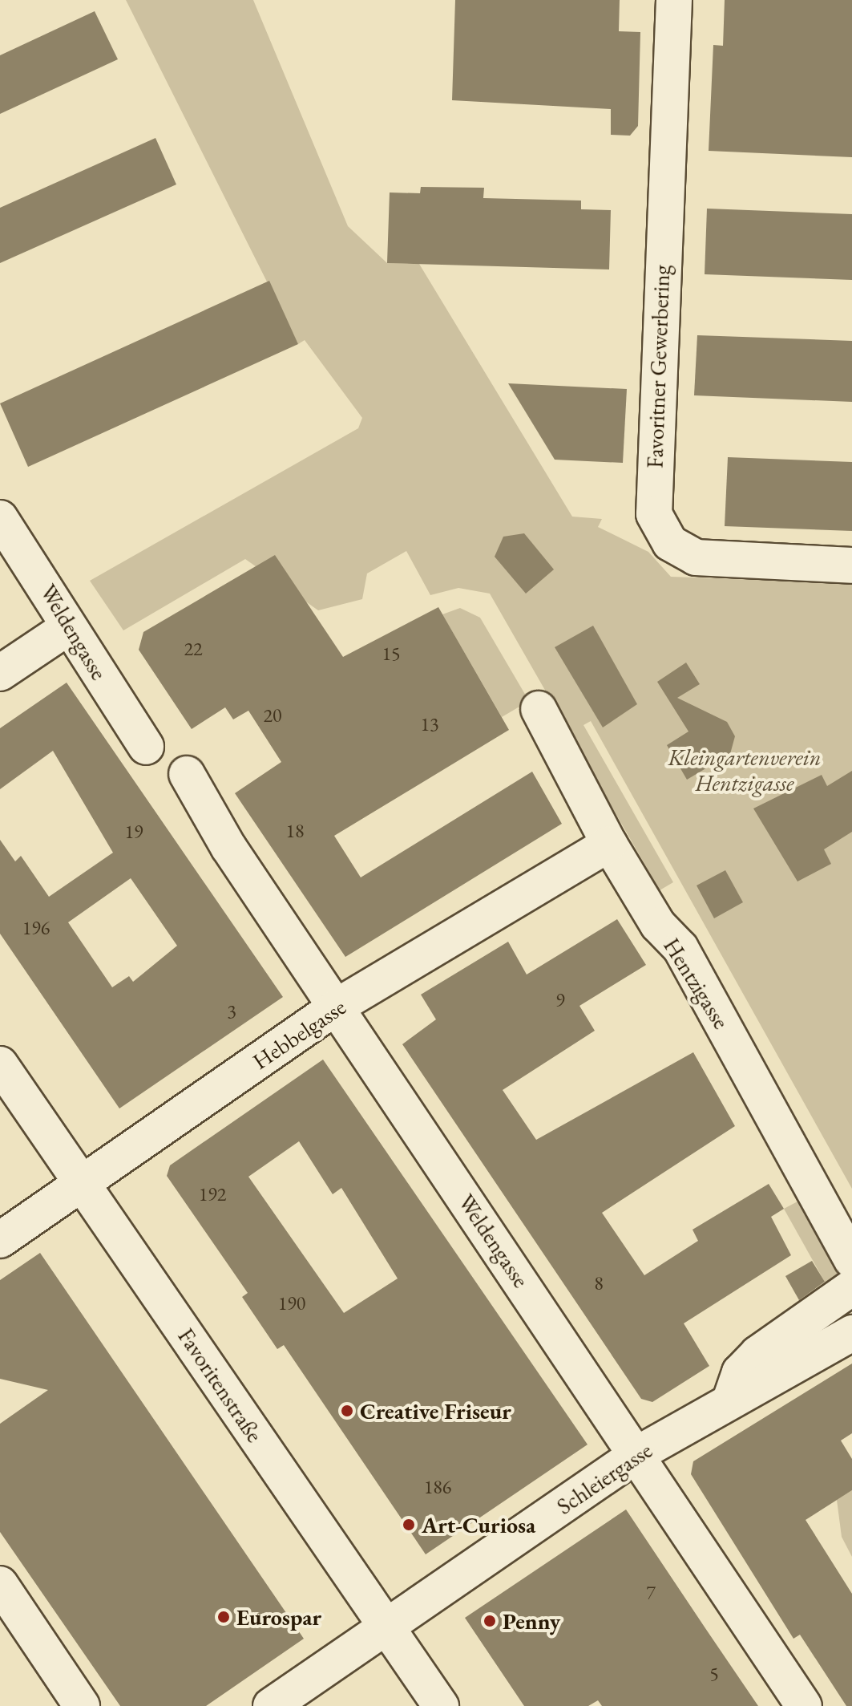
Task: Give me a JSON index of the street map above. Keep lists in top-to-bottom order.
{
  "streets": {
    "street": [
      "Favoritner Gewerbering",
      "Weldengasse",
      "Hentzigasse",
      "Hebbelgasse",
      "Favoritenstraße",
      "Schleiergasse"
    ]
  },
  "crossings": [
    ["Weldengasse", "Hebbelgasse"],
    ["Weldengasse", "Schleiergasse"],
    ["Hentzigasse", "Hebbelgasse"],
    ["Hebbelgasse", "Favoritenstraße"],
    ["Favoritenstraße", "Schleiergasse"]
  ],
  "parks": ["Kleingartenverein Hentzigasse"],
  "places": [
    "Creative Friseur",
    "Art-Curiosa",
    "Eurospar",
    "Penny"
  ],
  "house_numbers": [
    "22",
    "15",
    "20",
    "13",
    "18",
    "19",
    "196",
    "9",
    "3",
    "192",
    "8",
    "190",
    "186",
    "7",
    "5"
  ]
}
